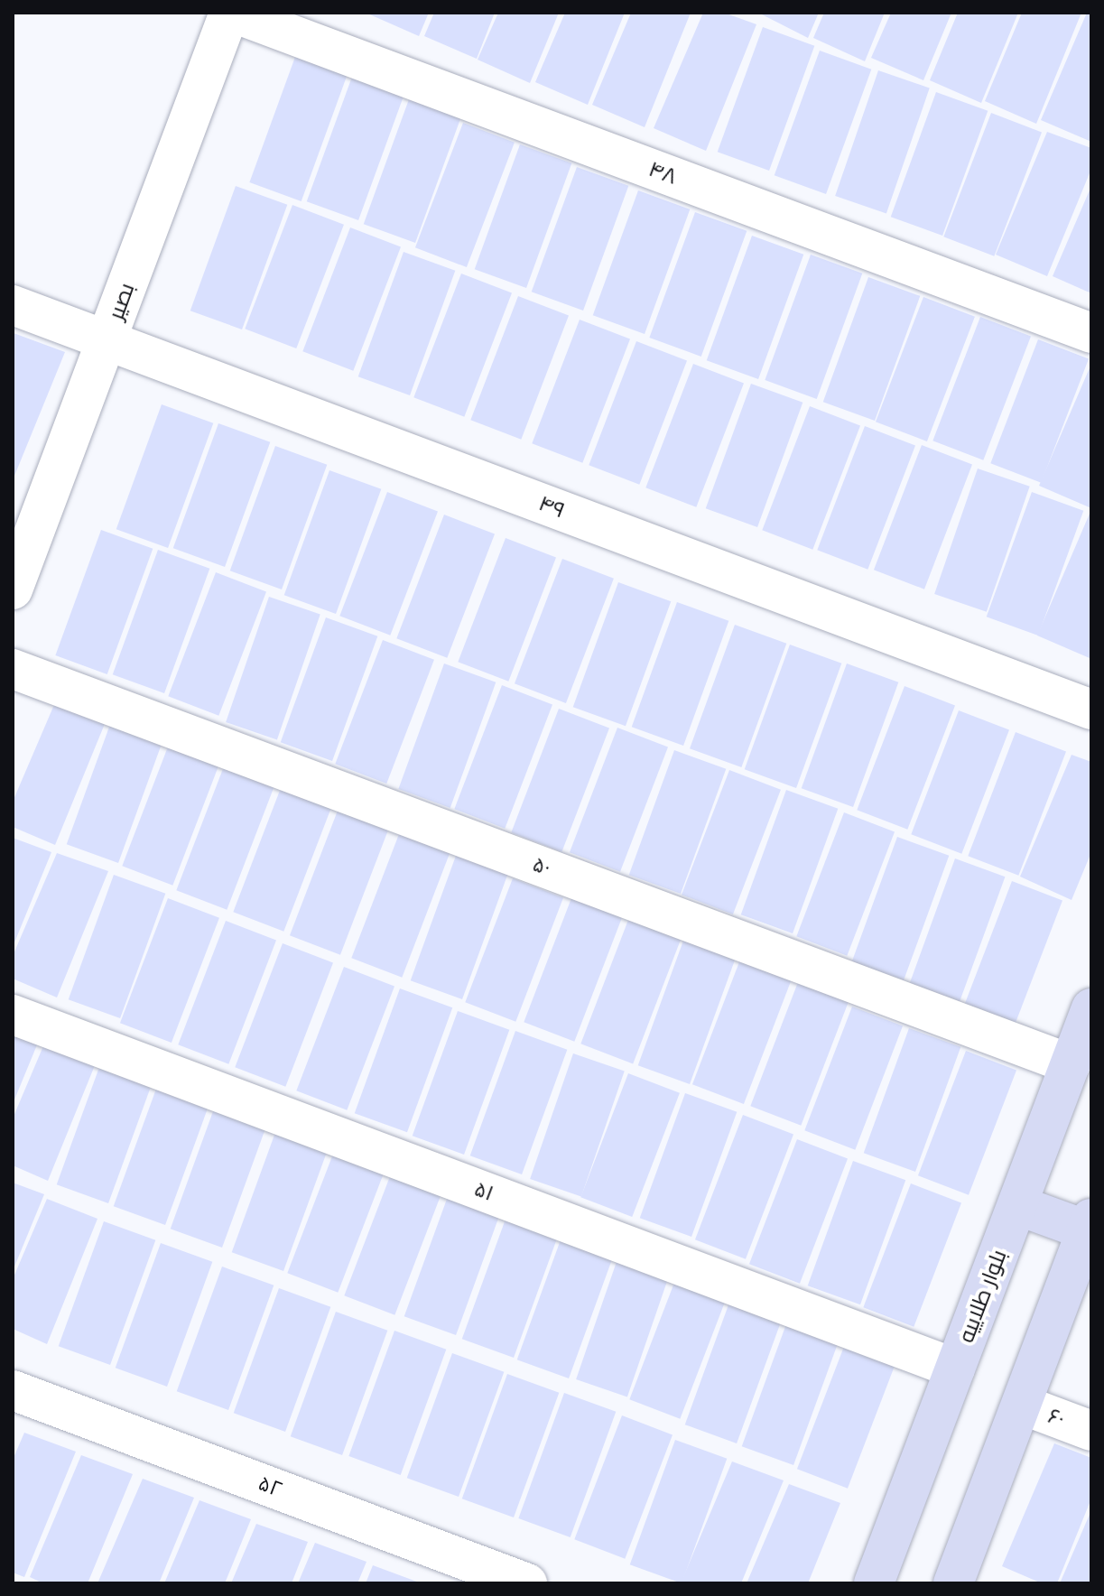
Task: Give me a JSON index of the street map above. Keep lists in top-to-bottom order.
{
  "streets": {
    "main road": ["بلوار طلاییه"],
    "street": [
      "۴۸",
      "بصیر",
      "۴۹",
      "۵۰",
      "۵۱",
      "۶۰",
      "۵۲"
    ]
  },
  "crossings": [
    ["۴۸", "بصیر"],
    ["بصیر", "۴۹"],
    ["۵۰", "بلوار طلاییه"],
    ["۵۱", "بلوار طلاییه"]
  ]
}
